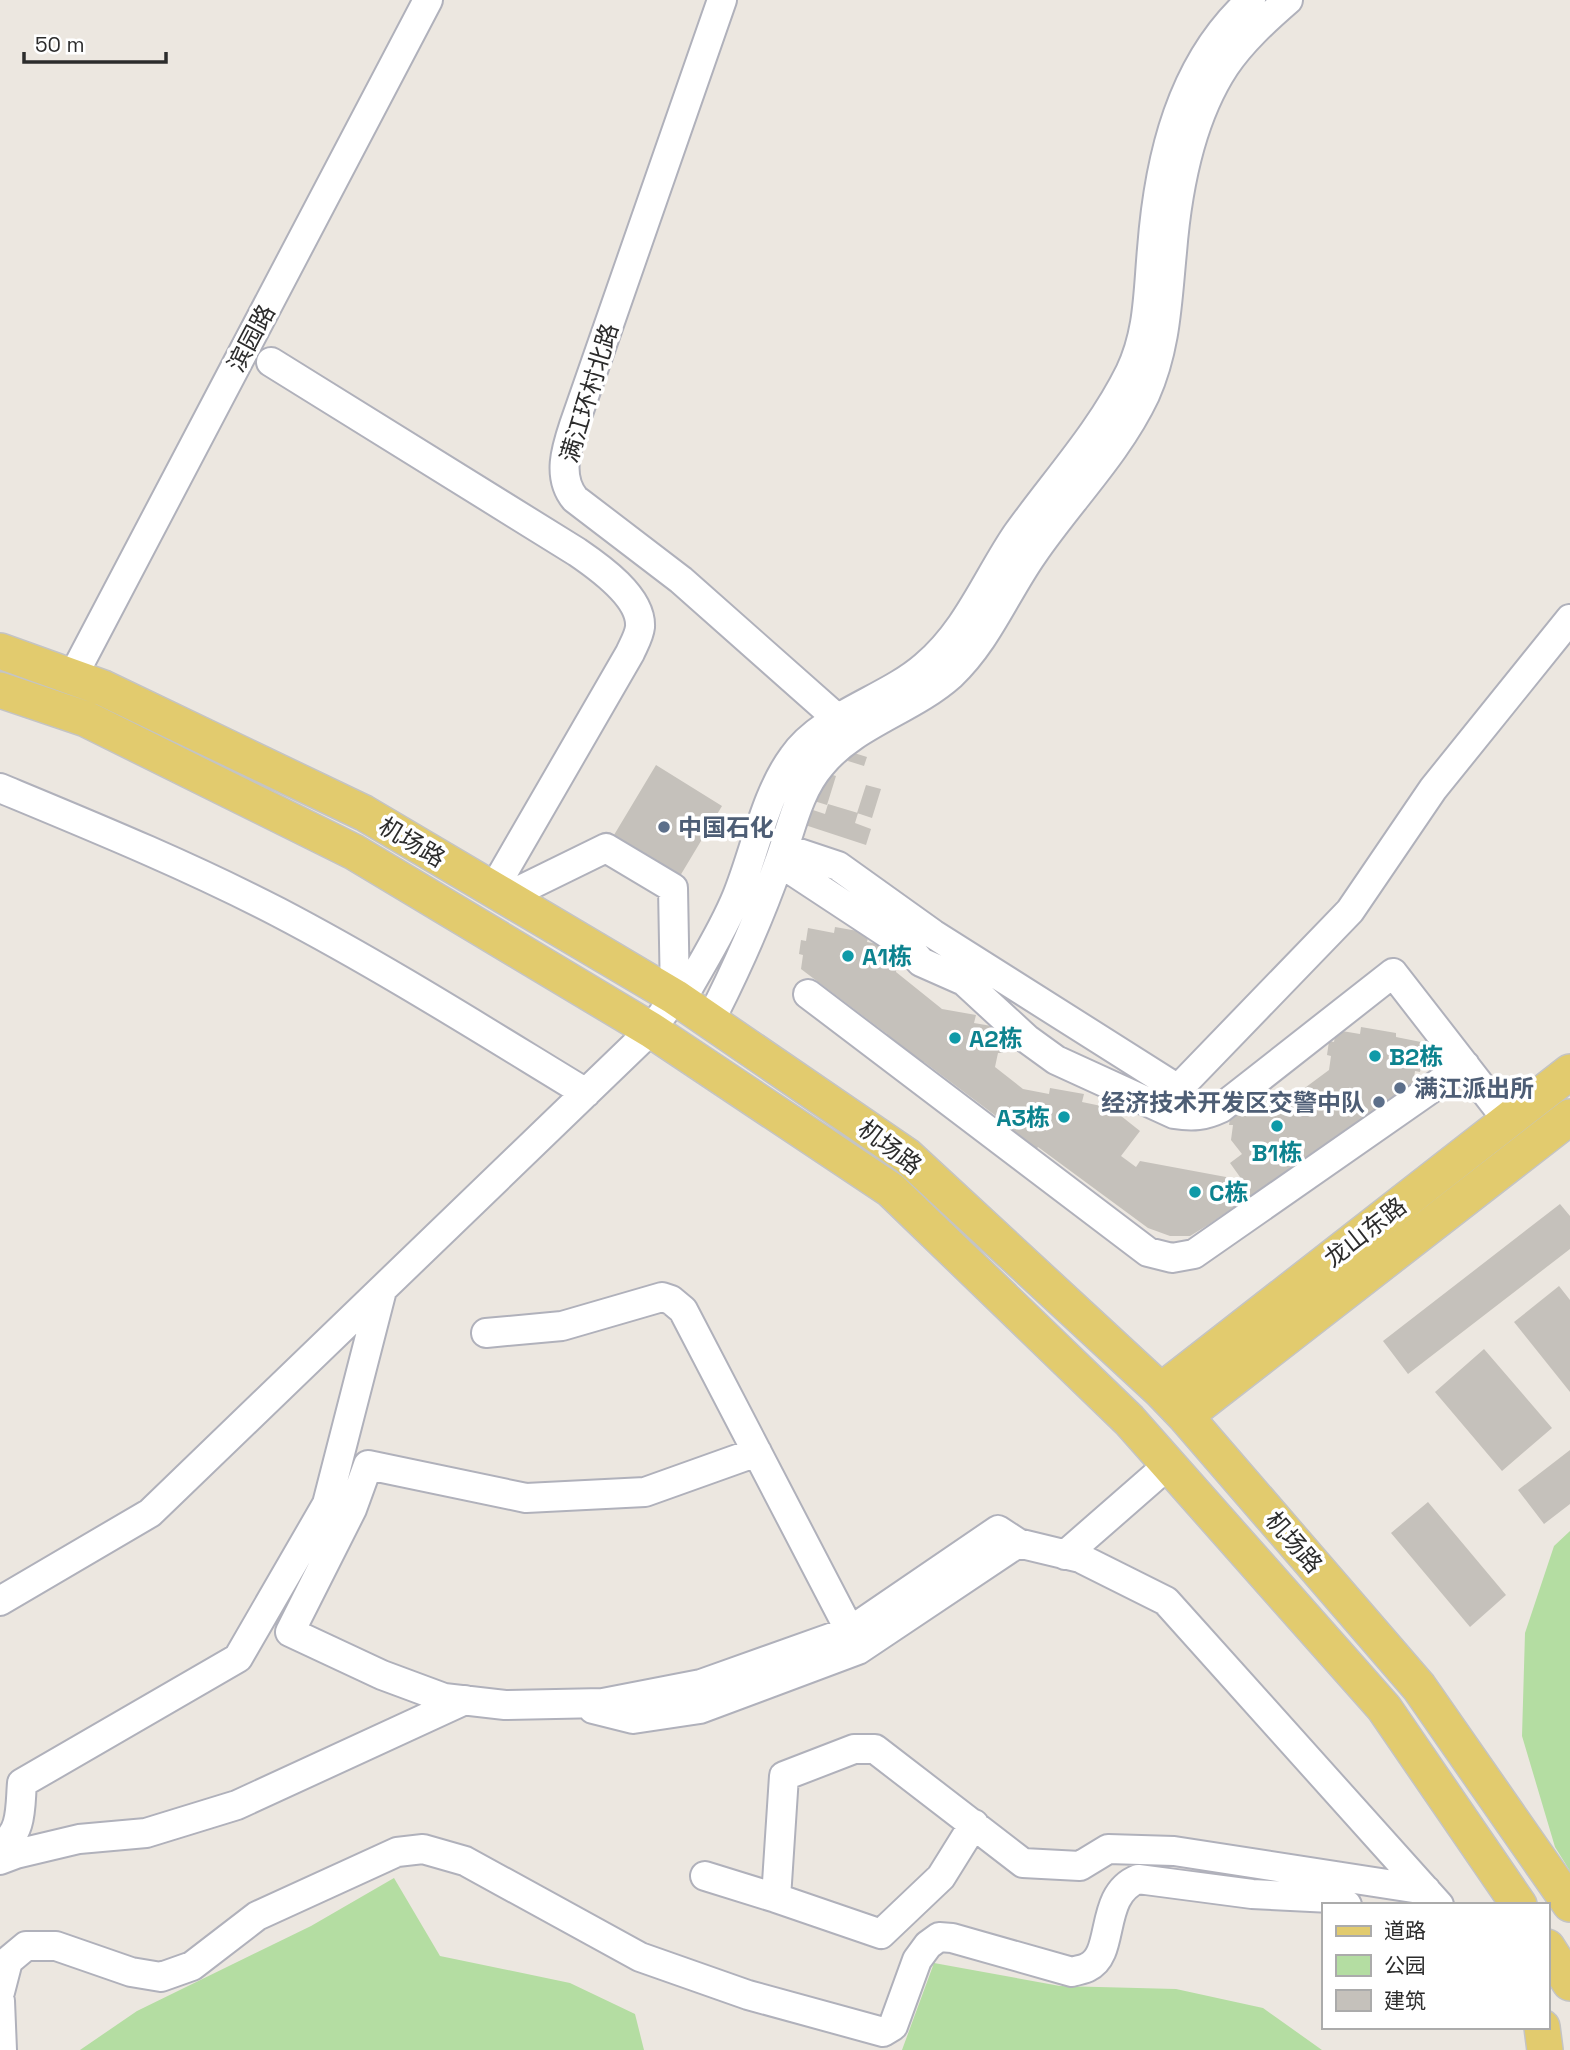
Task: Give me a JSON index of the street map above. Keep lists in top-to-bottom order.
{
  "streets": {
    "main road": ["机场路", "龙山东路"],
    "street": ["滨园路", "满江环村北路"]
  },
  "crossings": [
    ["滨园路", "机场路"],
    ["机场路", "龙山东路"]
  ],
  "places": [
    "中国石化",
    "A1栋",
    "A2栋",
    "B2栋",
    "满江派出所",
    "经济技术开发区交警中队",
    "A3栋",
    "B1栋",
    "C栋"
  ],
  "legend": ["道路", "公园", "建筑"],
  "scale_bar": "50 m"
}
